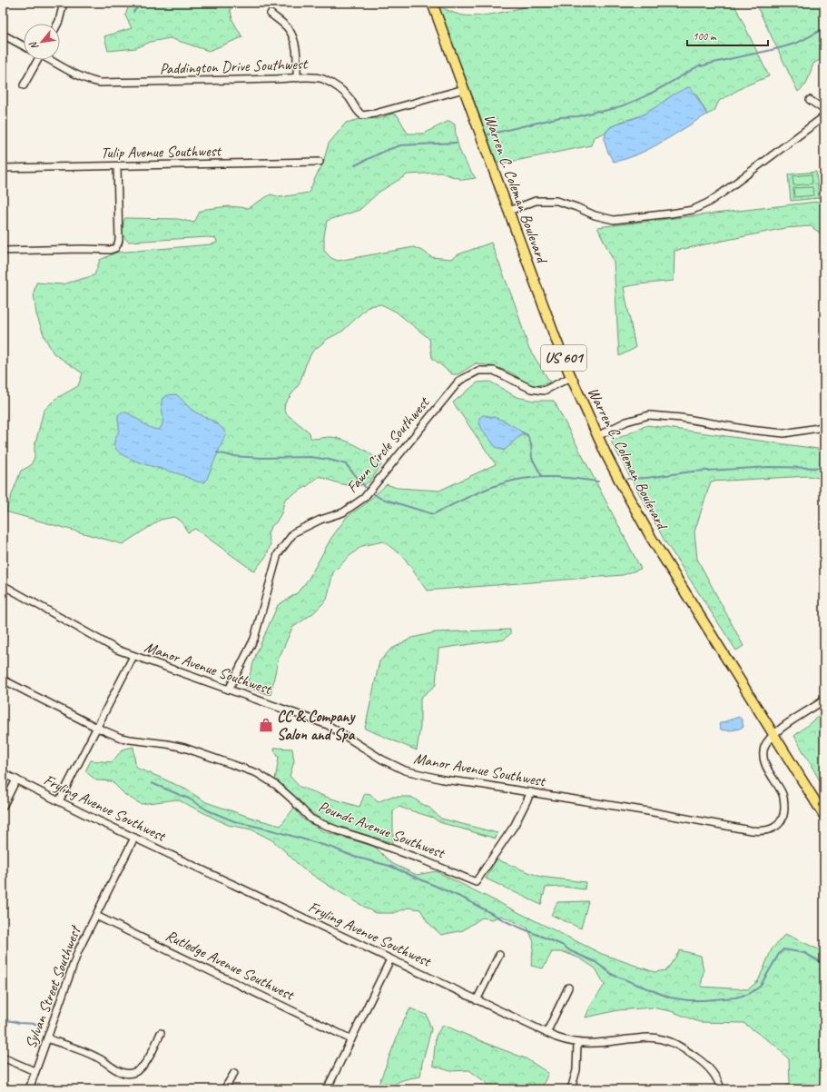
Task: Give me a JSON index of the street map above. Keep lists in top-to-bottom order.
{
  "streets": {
    "highway": ["Warren C. Coleman Boulevard", "US 601"],
    "street": [
      "Paddington Drive Southwest",
      "Tulip Avenue Southwest",
      "Fawn Circle Southwest",
      "Manor Avenue Southwest",
      "Fryling Avenue Southwest",
      "Pounds Avenue Southwest",
      "Rutledge Avenue Southwest",
      "Sylvan Street Southwest"
    ]
  },
  "crossings": [
    ["Paddington Drive Southwest", "Warren C. Coleman Boulevard"],
    ["Warren C. Coleman Boulevard", "Fawn Circle Southwest"],
    ["Warren C. Coleman Boulevard", "Manor Avenue Southwest"],
    ["Fawn Circle Southwest", "Manor Avenue Southwest"],
    ["Manor Avenue Southwest", "Pounds Avenue Southwest"],
    ["Fryling Avenue Southwest", "Sylvan Street Southwest"],
    ["Rutledge Avenue Southwest", "Sylvan Street Southwest"]
  ],
  "places": {
    "shop": ["CC & Company Salon and Spa"]
  },
  "scale_bar": "100 m",
  "north": "bottom left"
}
